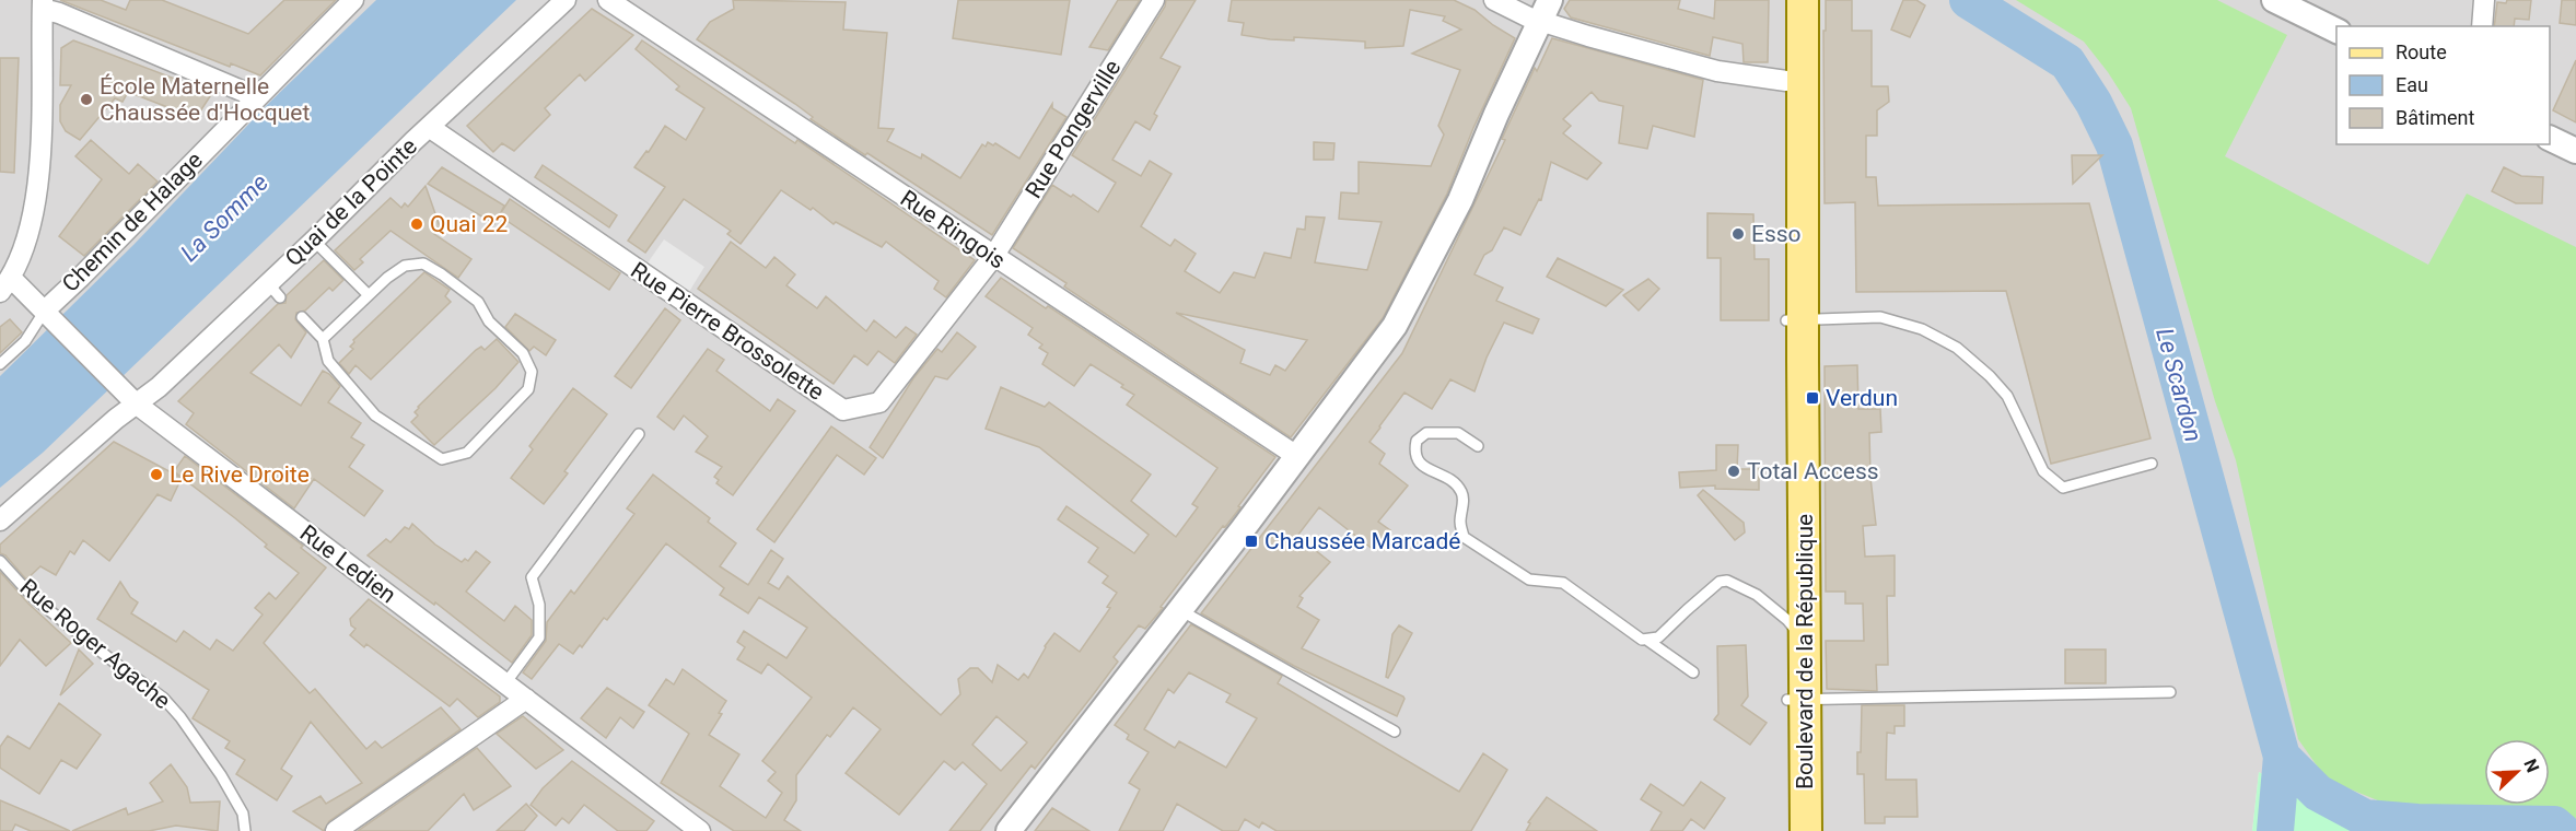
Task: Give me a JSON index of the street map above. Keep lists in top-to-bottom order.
{
  "streets": {
    "main road": ["Boulevard de la République"],
    "street": [
      "Rue Pongerville",
      "Quai de la Pointe",
      "Chemin de Halage",
      "Rue Ringois",
      "Rue Pierre Brossolette",
      "Rue Ledien"
    ],
    "lane": ["Rue Roger Agache"]
  },
  "crossings": [
    ["Rue Pongerville", "Rue Ringois"],
    ["Rue Pongerville", "Rue Pierre Brossolette"],
    ["Quai de la Pointe", "Rue Pierre Brossolette"],
    ["Quai de la Pointe", "Rue Ledien"],
    ["Chemin de Halage", "Rue Ledien"],
    ["Rue Ringois", "Rue Pierre Brossolette"]
  ],
  "water": ["La Somme", "Le Scardon"],
  "places": {
    "other": [
      "École Maternelle Chaussée d'Hocquet",
      "Quai 22",
      "Esso",
      "Total Access",
      "Le Rive Droite"
    ],
    "transit": ["Verdun", "Chaussée Marcadé"]
  },
  "legend": ["Route", "Eau", "Bâtiment"],
  "north": "top right"
}
